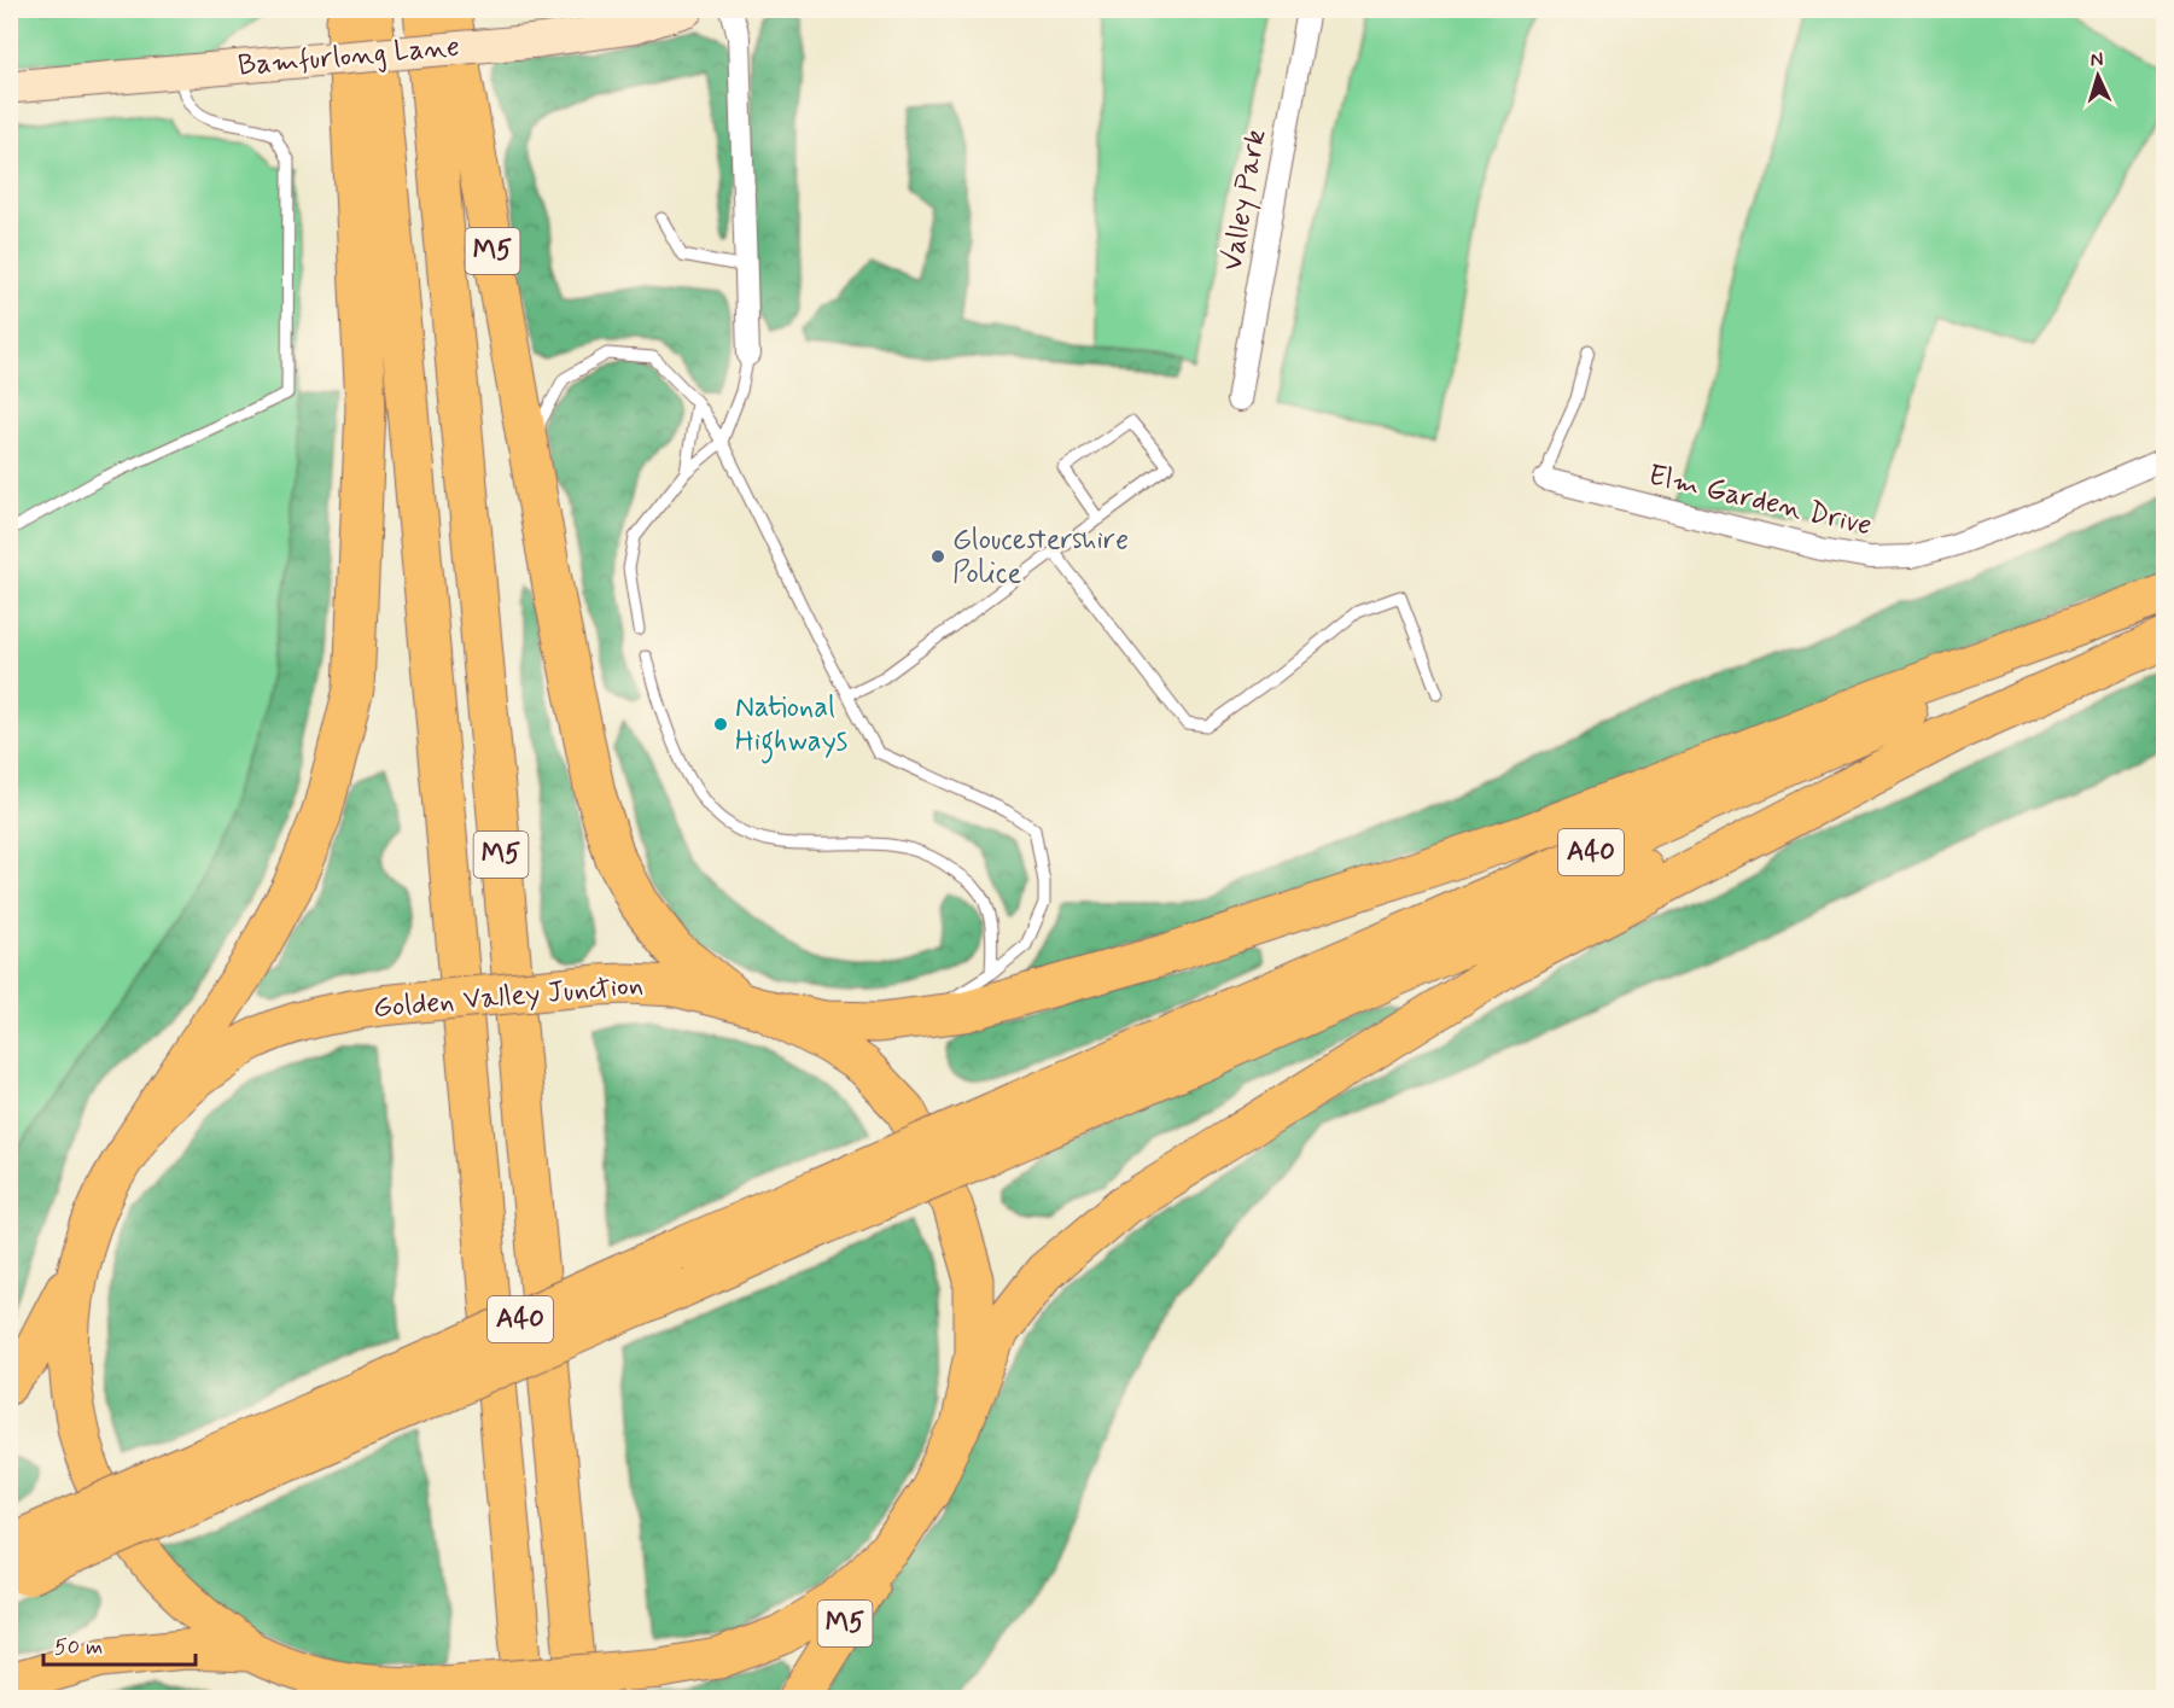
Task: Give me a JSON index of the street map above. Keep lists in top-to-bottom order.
{
  "streets": {
    "highway": ["M5", "A40", "Golden Valley Junction"],
    "street": ["Bamfurlong Lane", "Valley Park", "Elm Garden Drive"]
  },
  "crossings": [
    ["M5", "Golden Valley Junction"]
  ],
  "places": ["Gloucestershire Police", "National Highways"],
  "scale_bar": "50 m",
  "north": "top"
}
